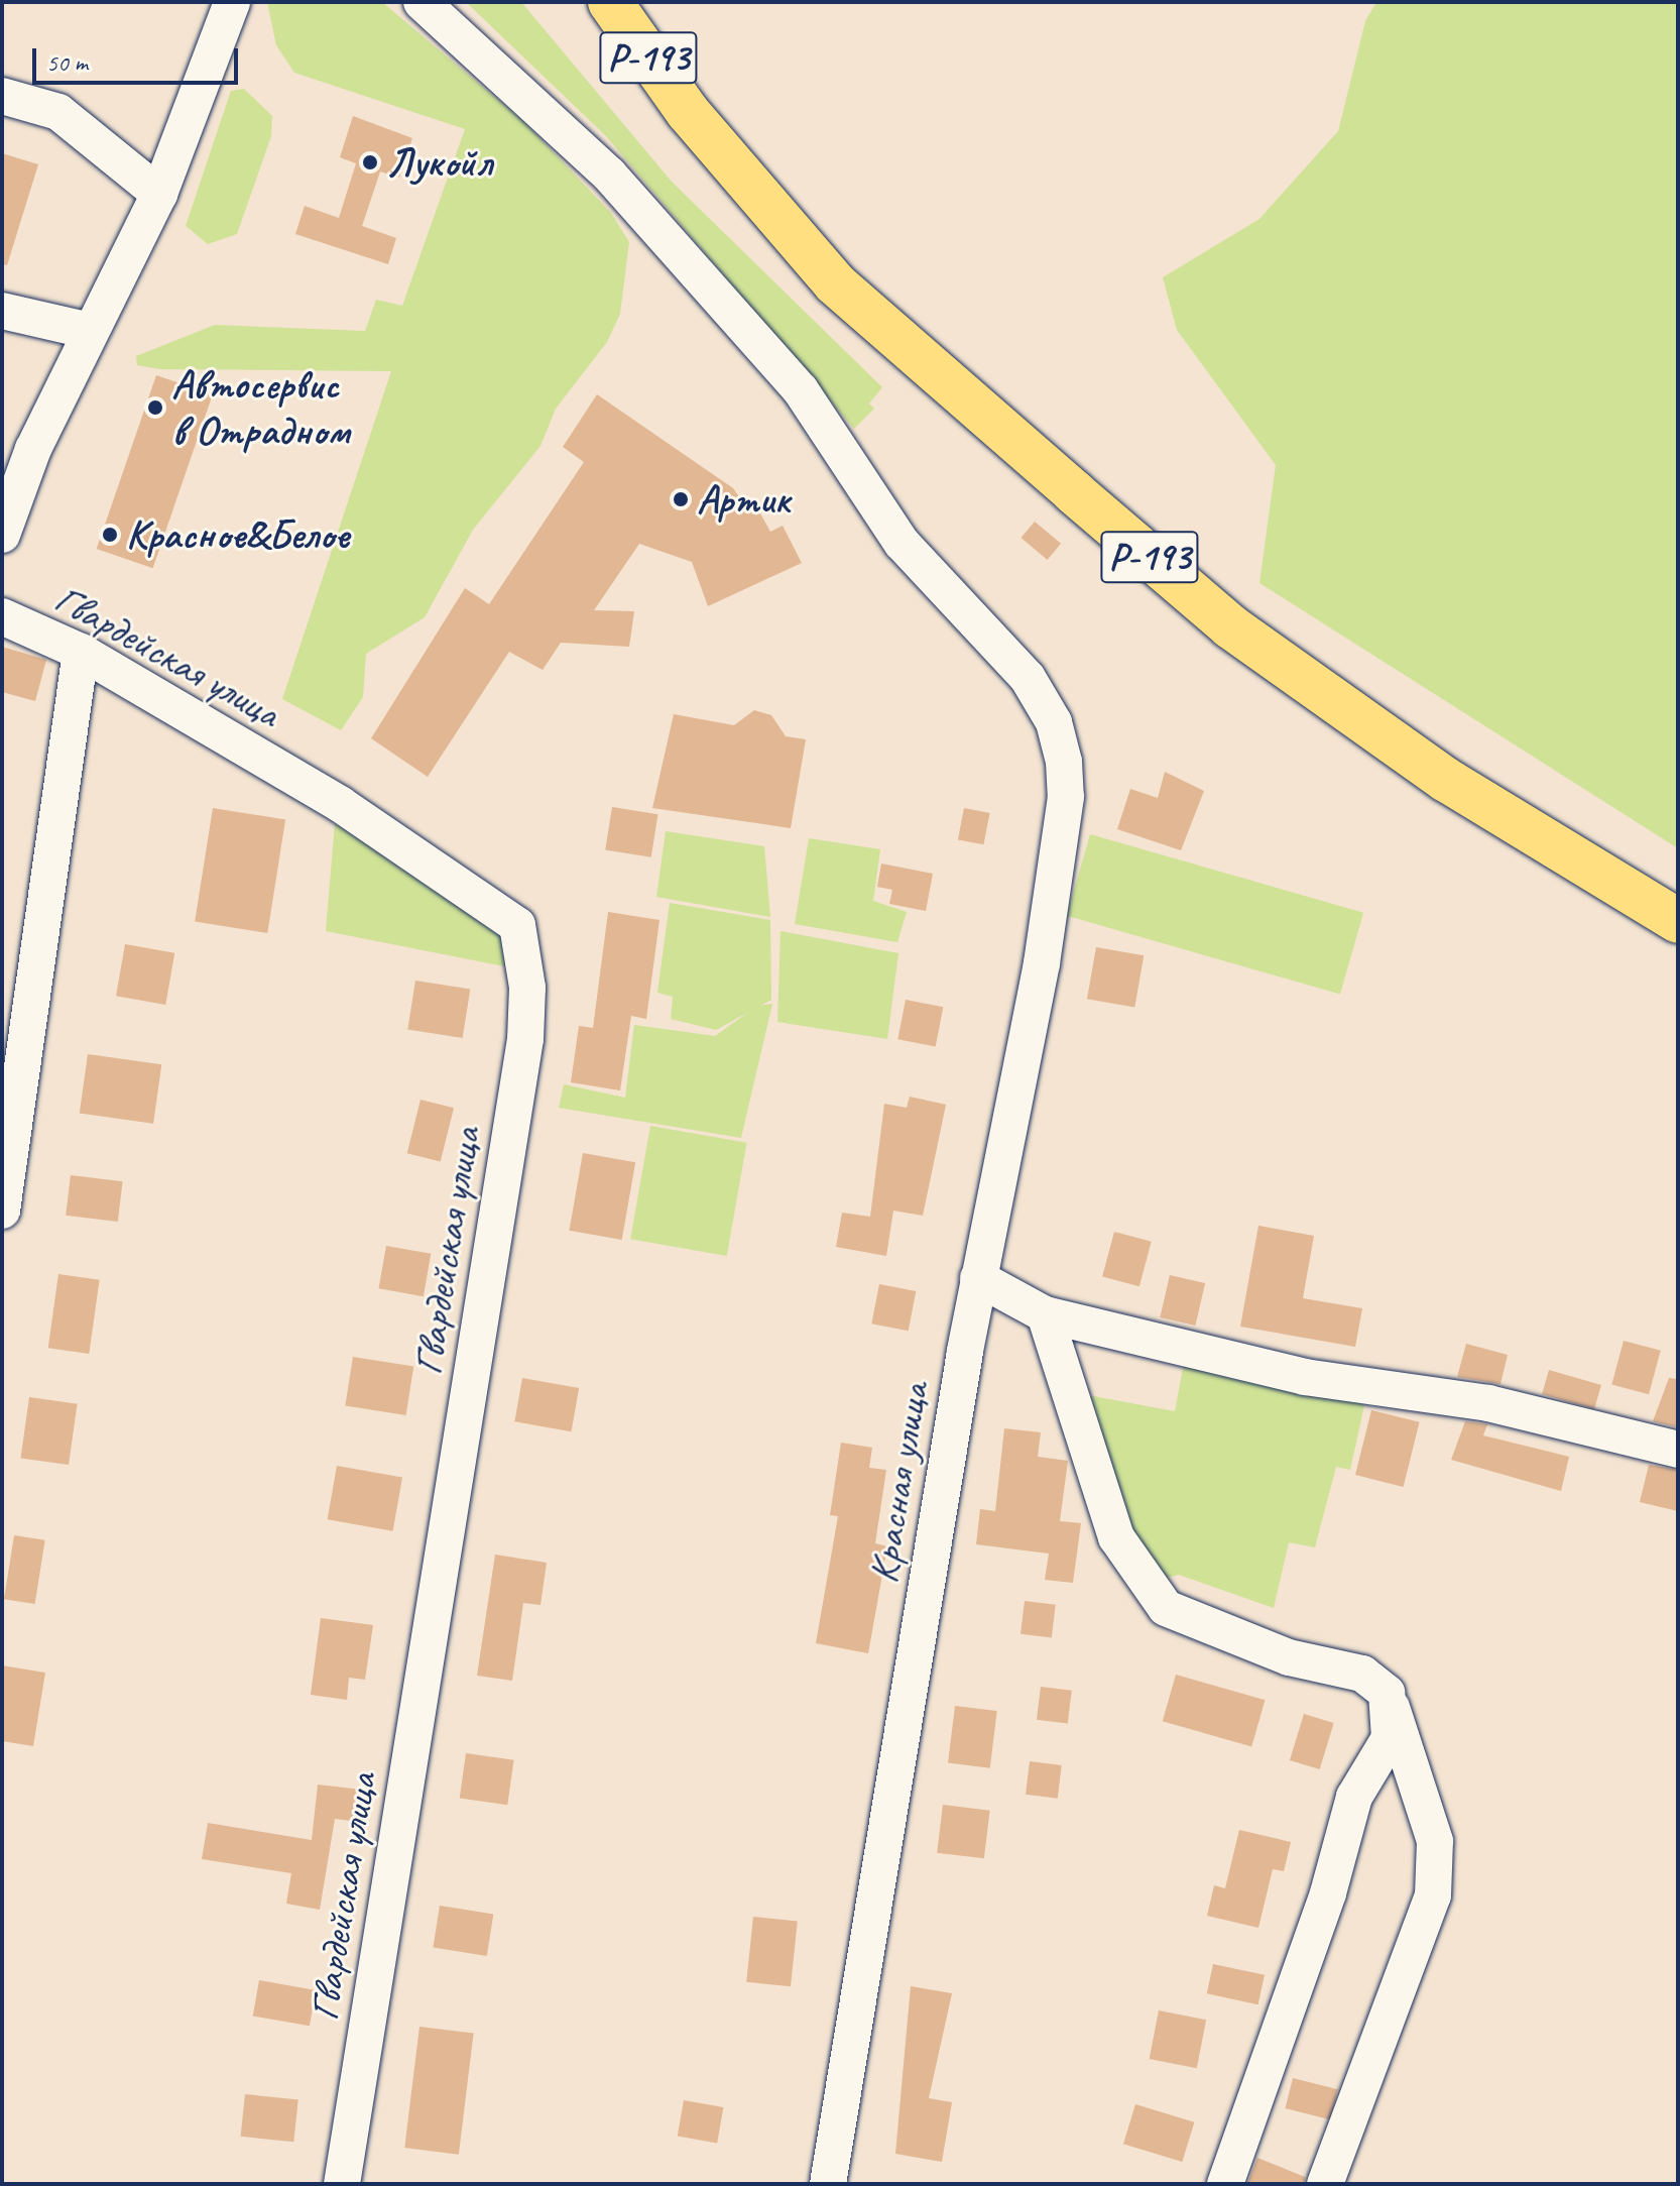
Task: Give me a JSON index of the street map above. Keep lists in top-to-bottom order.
{
  "streets": {
    "highway": ["Р-193"],
    "street": ["Гвардейская улица", "Красная улица"]
  },
  "places": [
    "Лукойл",
    "Автосервис в Отрадном",
    "Артик",
    "Красное&Белое"
  ],
  "scale_bar": "50 m"
}
